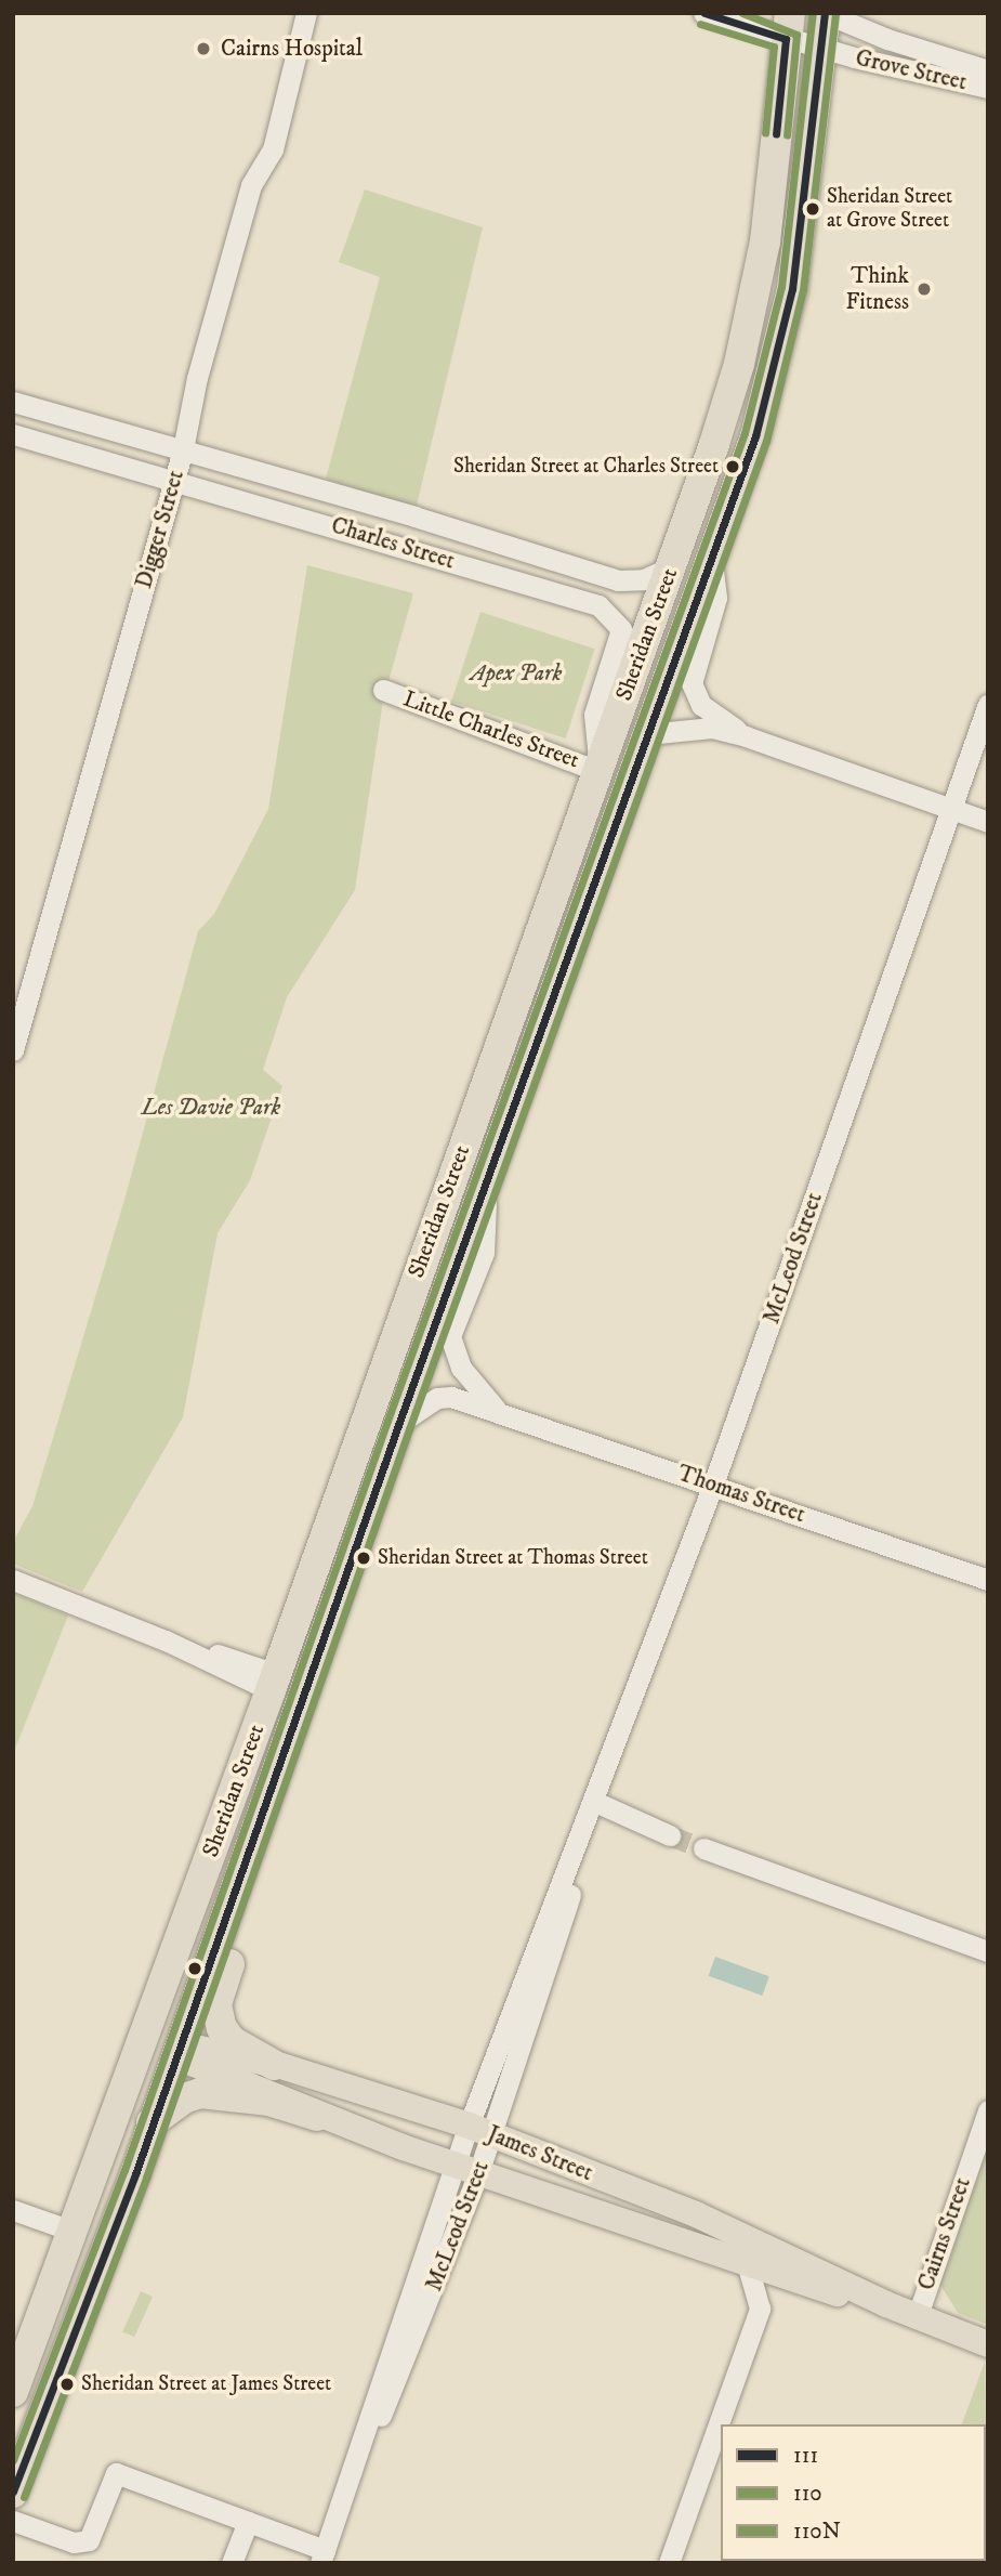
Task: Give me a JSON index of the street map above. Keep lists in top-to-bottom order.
{
  "streets": {
    "highway": ["Sheridan Street"],
    "main road": ["James Street"],
    "street": [
      "Grove Street",
      "Digger Street",
      "Charles Street",
      "Little Charles Street",
      "McLeod Street",
      "Thomas Street",
      "Cairns Street"
    ]
  },
  "crossings": [
    ["Grove Street", "Sheridan Street"],
    ["Digger Street", "Charles Street"],
    ["Charles Street", "Sheridan Street"],
    ["Charles Street", "Little Charles Street"],
    ["Sheridan Street", "Little Charles Street"],
    ["Sheridan Street", "Thomas Street"],
    ["Sheridan Street", "James Street"],
    ["McLeod Street", "Thomas Street"],
    ["McLeod Street", "James Street"],
    ["James Street", "Cairns Street"]
  ],
  "parks": ["Apex Park", "Les Davie Park"],
  "places": [
    "Cairns Hospital",
    "Sheridan Street at Grove Street",
    "Think Fitness",
    "Sheridan Street at Charles Street",
    "Sheridan Street at Thomas Street",
    "Sheridan Street at James Street"
  ],
  "lines": ["transit line 111", "transit line 110N", "transit line 110"],
  "legend": ["111", "110", "110N"]
}
